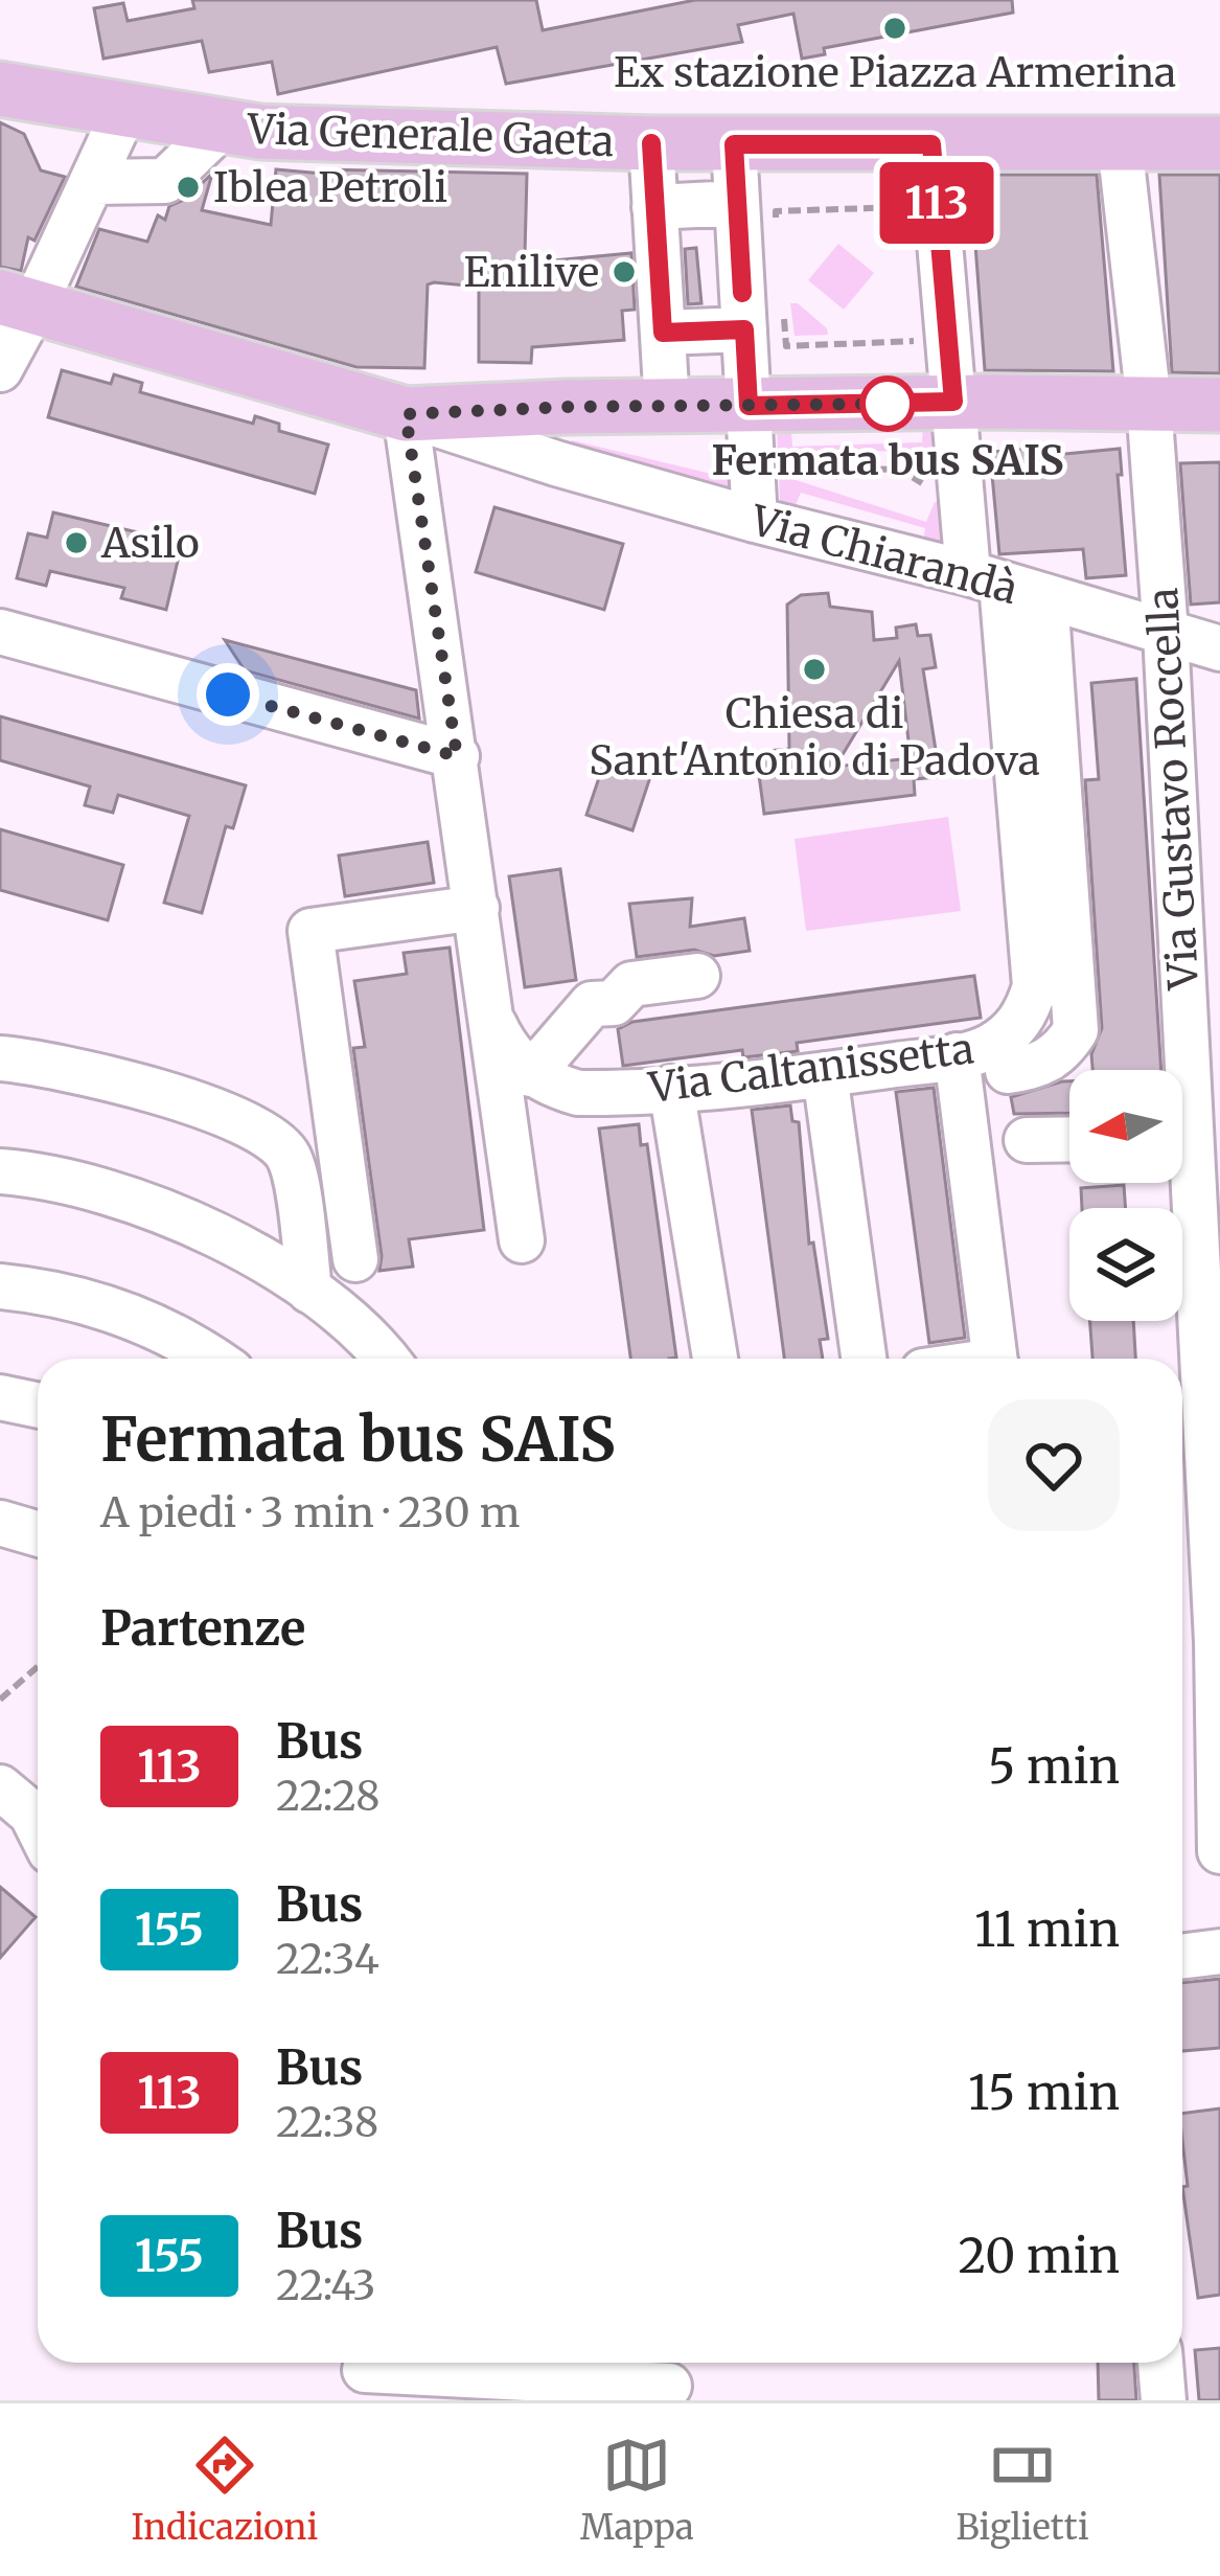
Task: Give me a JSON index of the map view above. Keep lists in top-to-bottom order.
{
  "streets": {
    "main road": ["Via Generale Gaeta"],
    "street": ["Via Chiarandà", "Via Gustavo Roccella", "Via Caltanissetta"]
  },
  "crossings": [
    ["Via Generale Gaeta", "Via Gustavo Roccella"],
    ["Via Generale Gaeta", "Via Caltanissetta"],
    ["Via Chiarandà", "Via Gustavo Roccella"],
    ["Via Chiarandà", "Via Caltanissetta"]
  ],
  "places": [
    "Ex stazione Piazza Armerina",
    "Iblea Petroli",
    "Enilive",
    "Fermata bus SAIS",
    "Asilo",
    "Chiesa di Sant'Antonio di Padova"
  ],
  "lines": ["bus line 113"],
  "north": "left",
  "page": {
    "on_map": "113",
    "heading": [
      ["Fermata bus SAIS", "A piedi · 3 min · 230 m"],
      "Partenze"
    ],
    "list": [
      {
        "mark": "113",
        "name": "Bus",
        "note": "22:28",
        "value": "5 min"
      },
      {
        "mark": "155",
        "name": "Bus",
        "note": "22:34",
        "value": "11 min"
      },
      {
        "mark": "113",
        "name": "Bus",
        "note": "22:38",
        "value": "15 min"
      },
      {
        "mark": "155",
        "name": "Bus",
        "note": "22:43",
        "value": "20 min"
      }
    ],
    "tabs": ["Indicazioni", "Mappa", "Biglietti"]
  }
}
